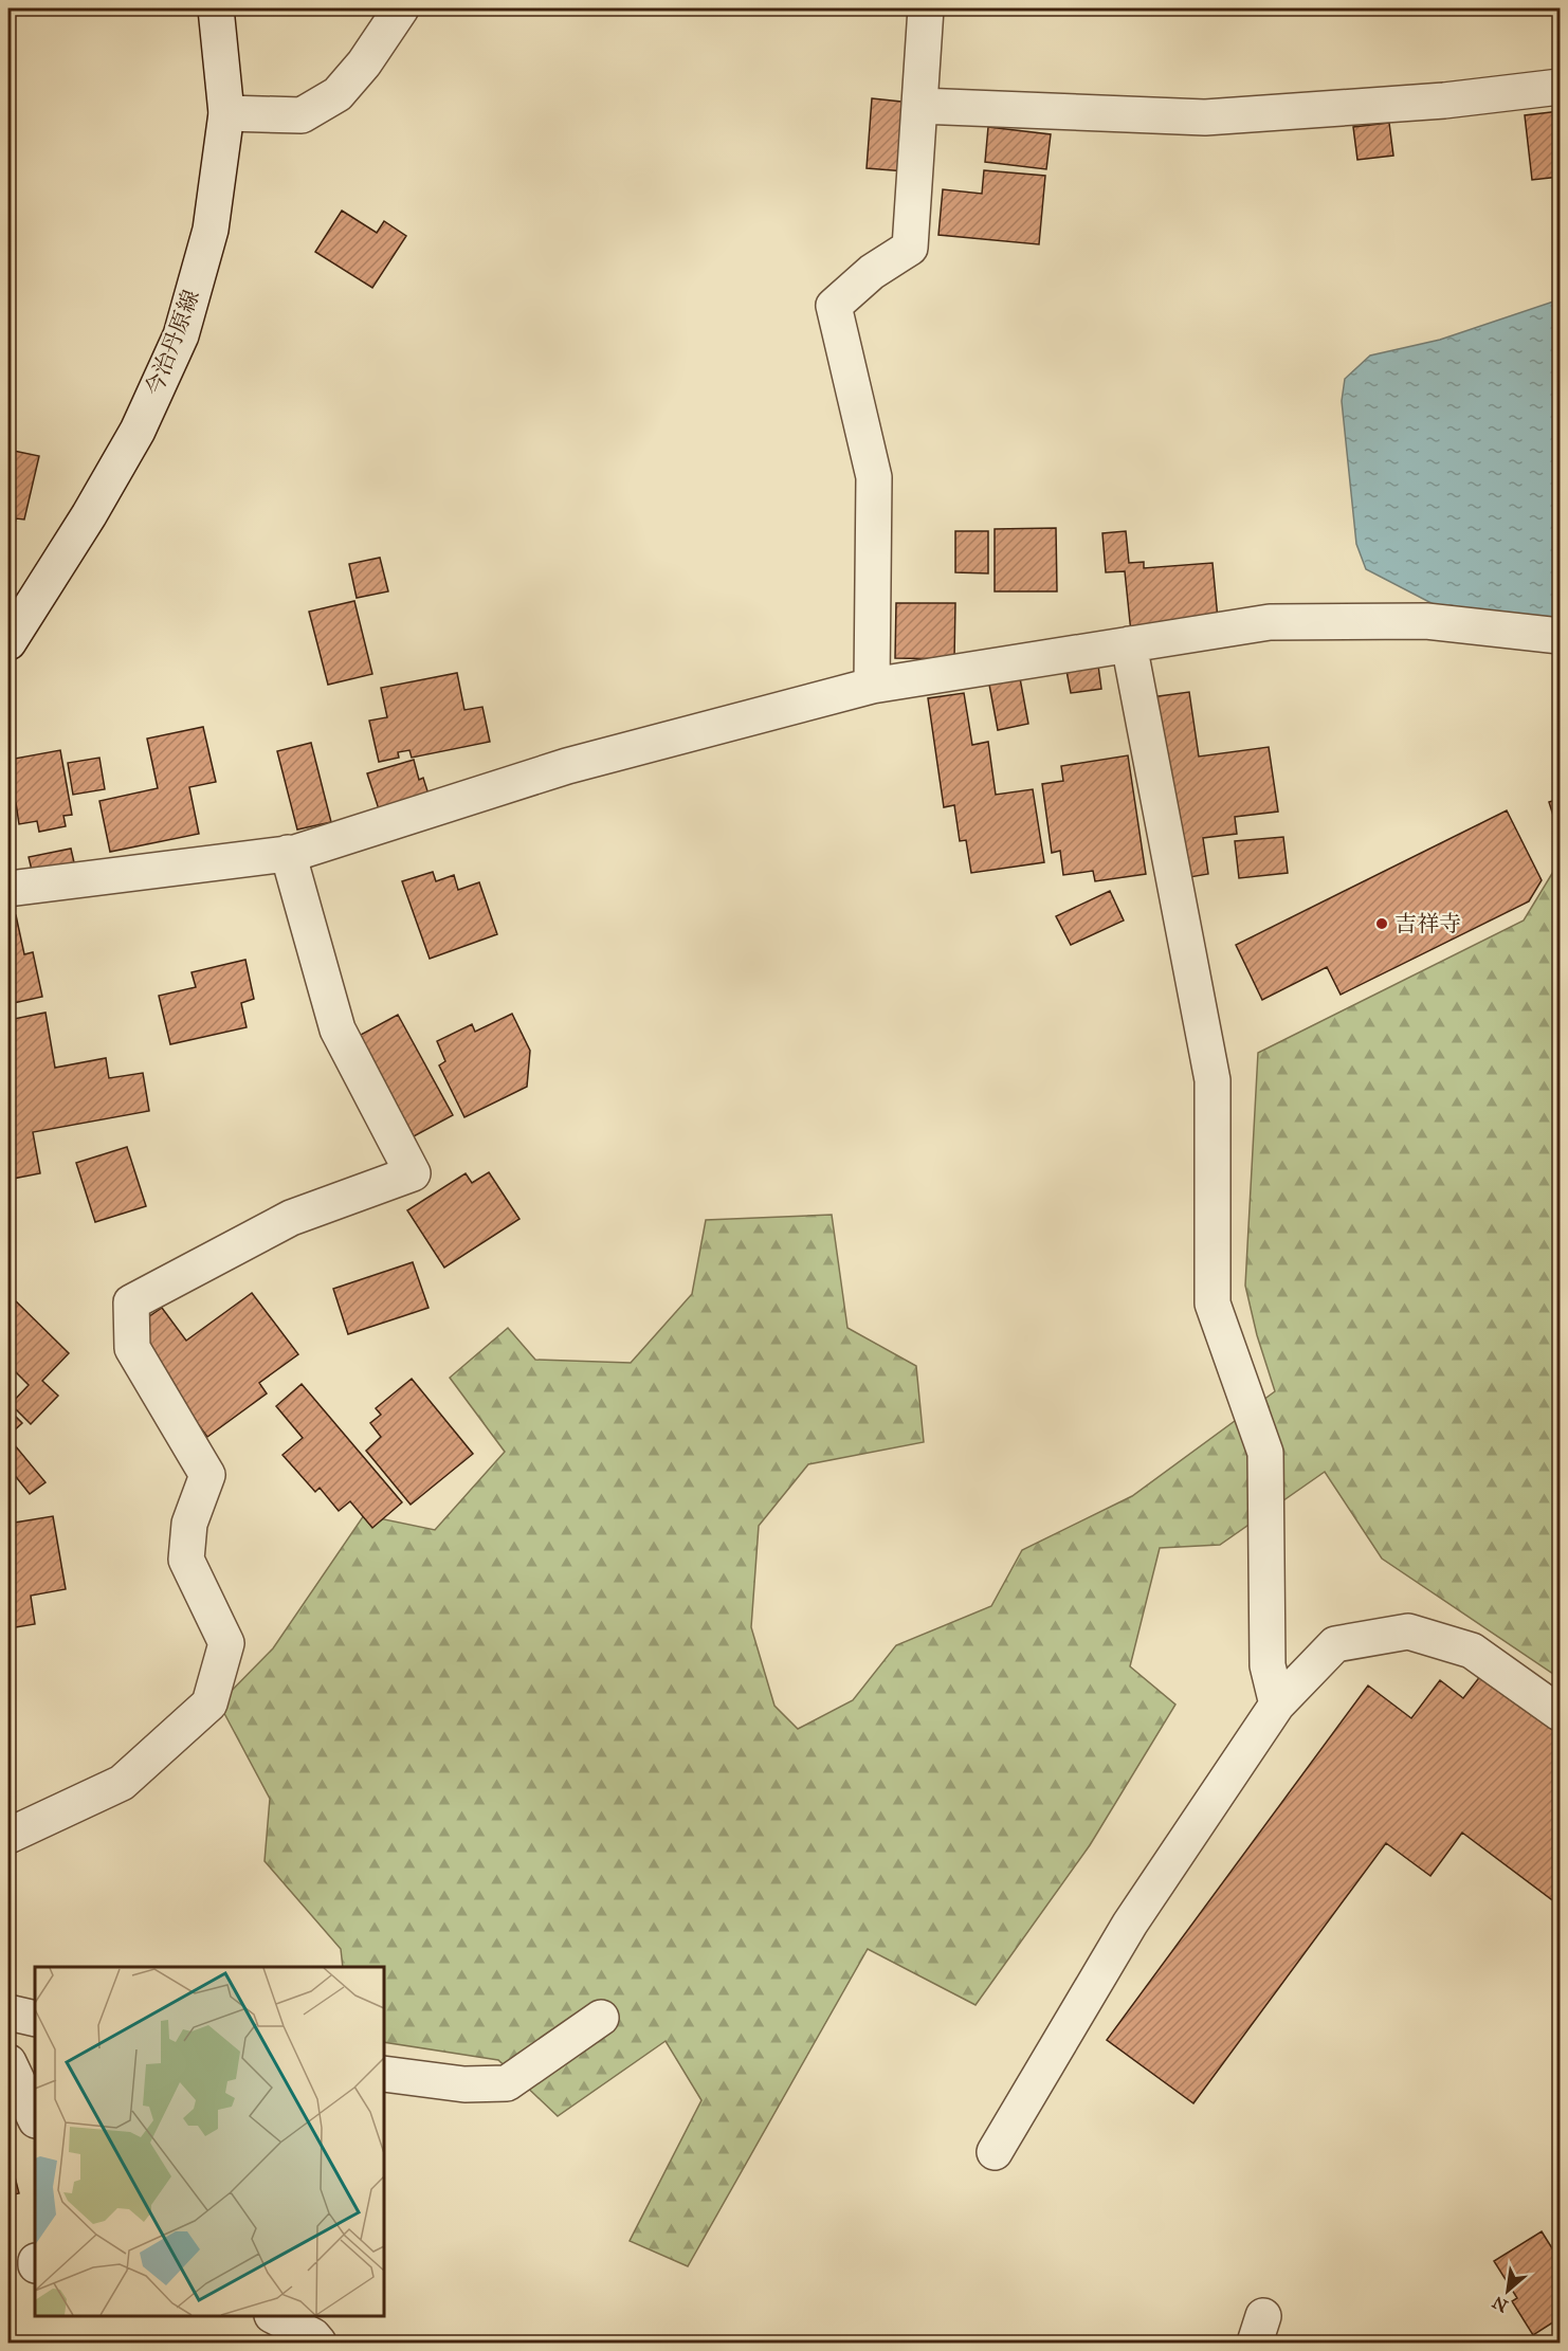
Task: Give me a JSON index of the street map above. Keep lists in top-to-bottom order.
{
  "streets": {
    "street": ["今治丹原線"]
  },
  "places": ["吉祥寺"],
  "north": "bottom left"
}
